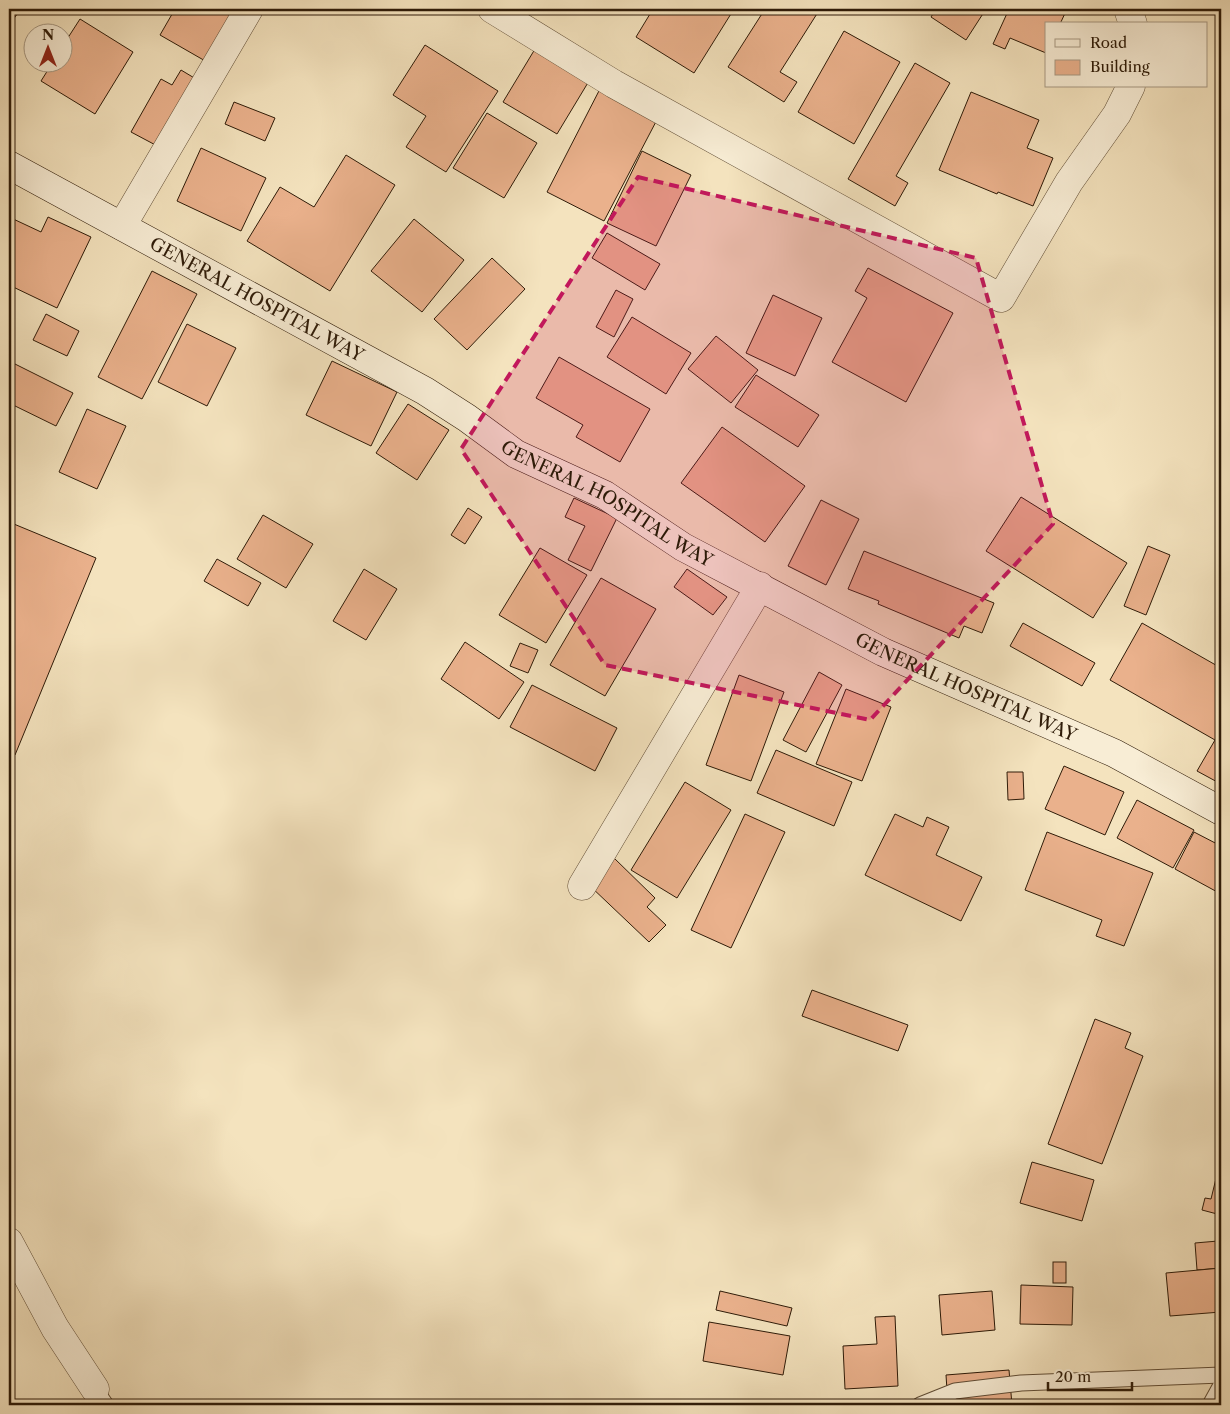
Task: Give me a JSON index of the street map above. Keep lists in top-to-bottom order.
{
  "streets": {
    "street": ["GENERAL HOSPITAL WAY"]
  },
  "legend": ["Road", "Building"],
  "scale_bar": "20 m",
  "north": "top"
}
